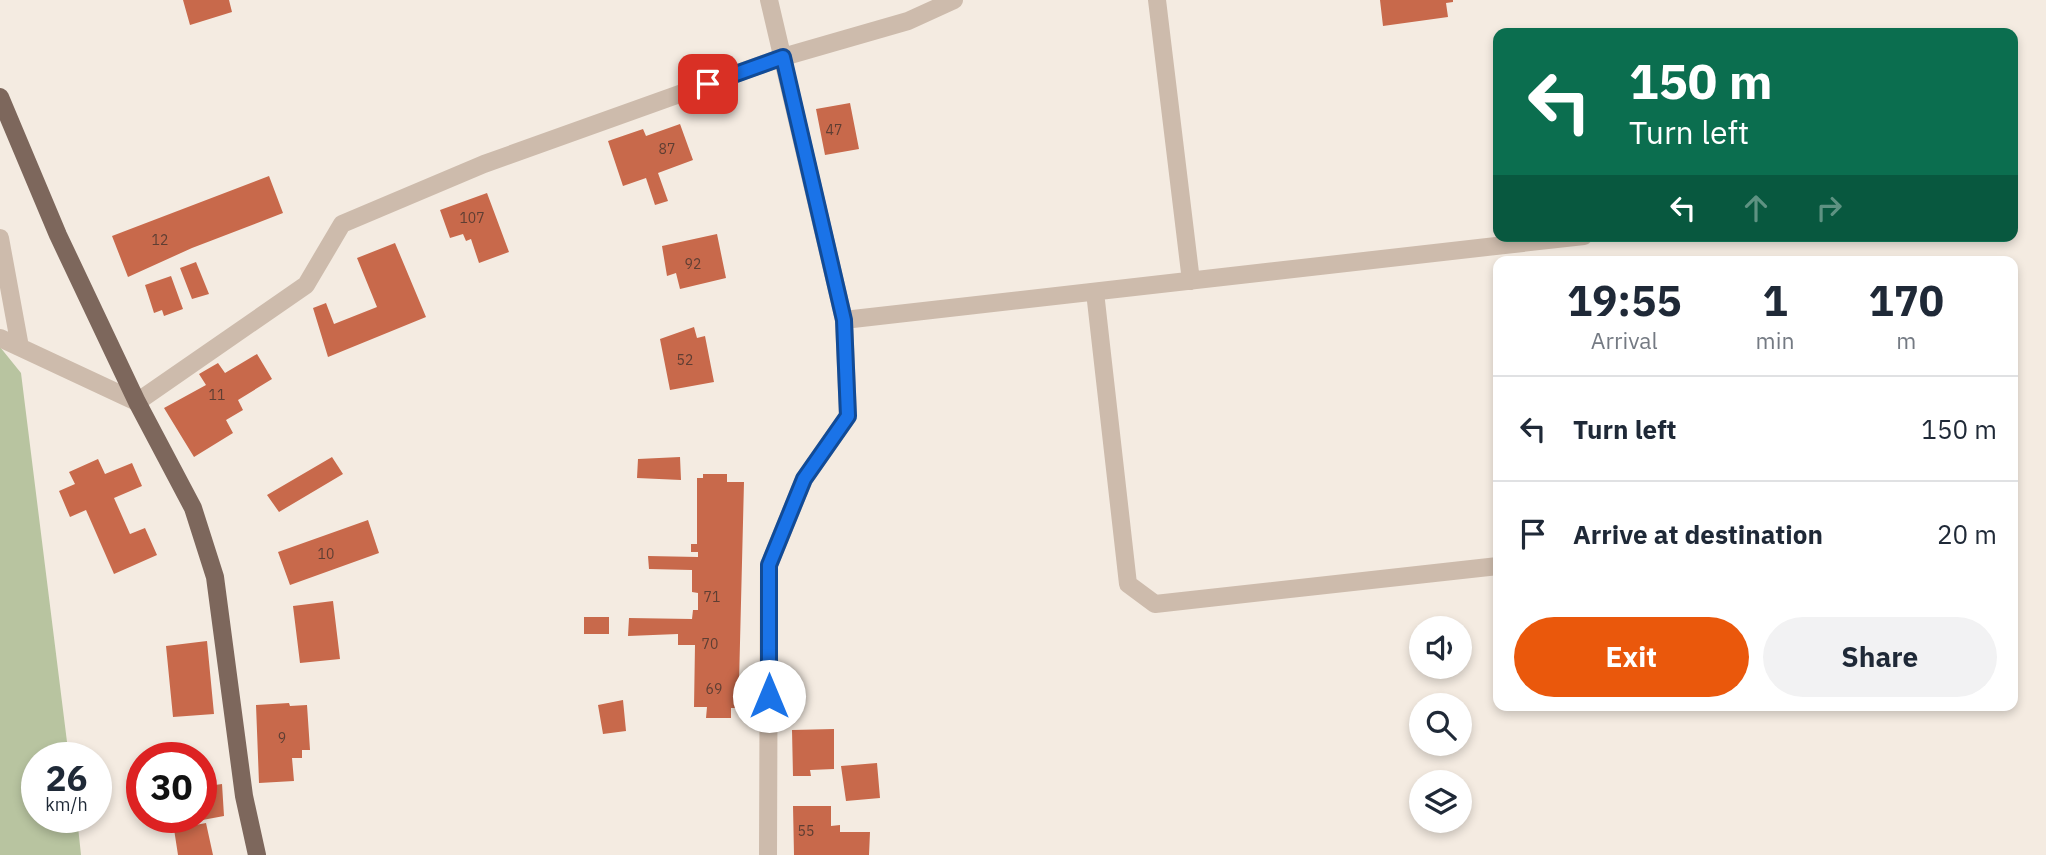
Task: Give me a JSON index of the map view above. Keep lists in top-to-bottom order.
{
  "house_numbers": [
    "47",
    "87",
    "107",
    "12",
    "92",
    "52",
    "11",
    "10",
    "71",
    "70",
    "69",
    "9",
    "55"
  ],
  "page": {
    "turn": ["150 m", "Turn left"],
    "eta": [
      "19:55",
      "Arrival",
      "1",
      "min",
      "170",
      "m"
    ],
    "list": [
      {
        "name": "Turn left",
        "value": "150 m"
      },
      {
        "name": "Arrive at destination",
        "value": "20 m"
      }
    ],
    "buttons": ["Exit", "Share"],
    "speed": "26 km/h",
    "limit": "30"
  }
}
